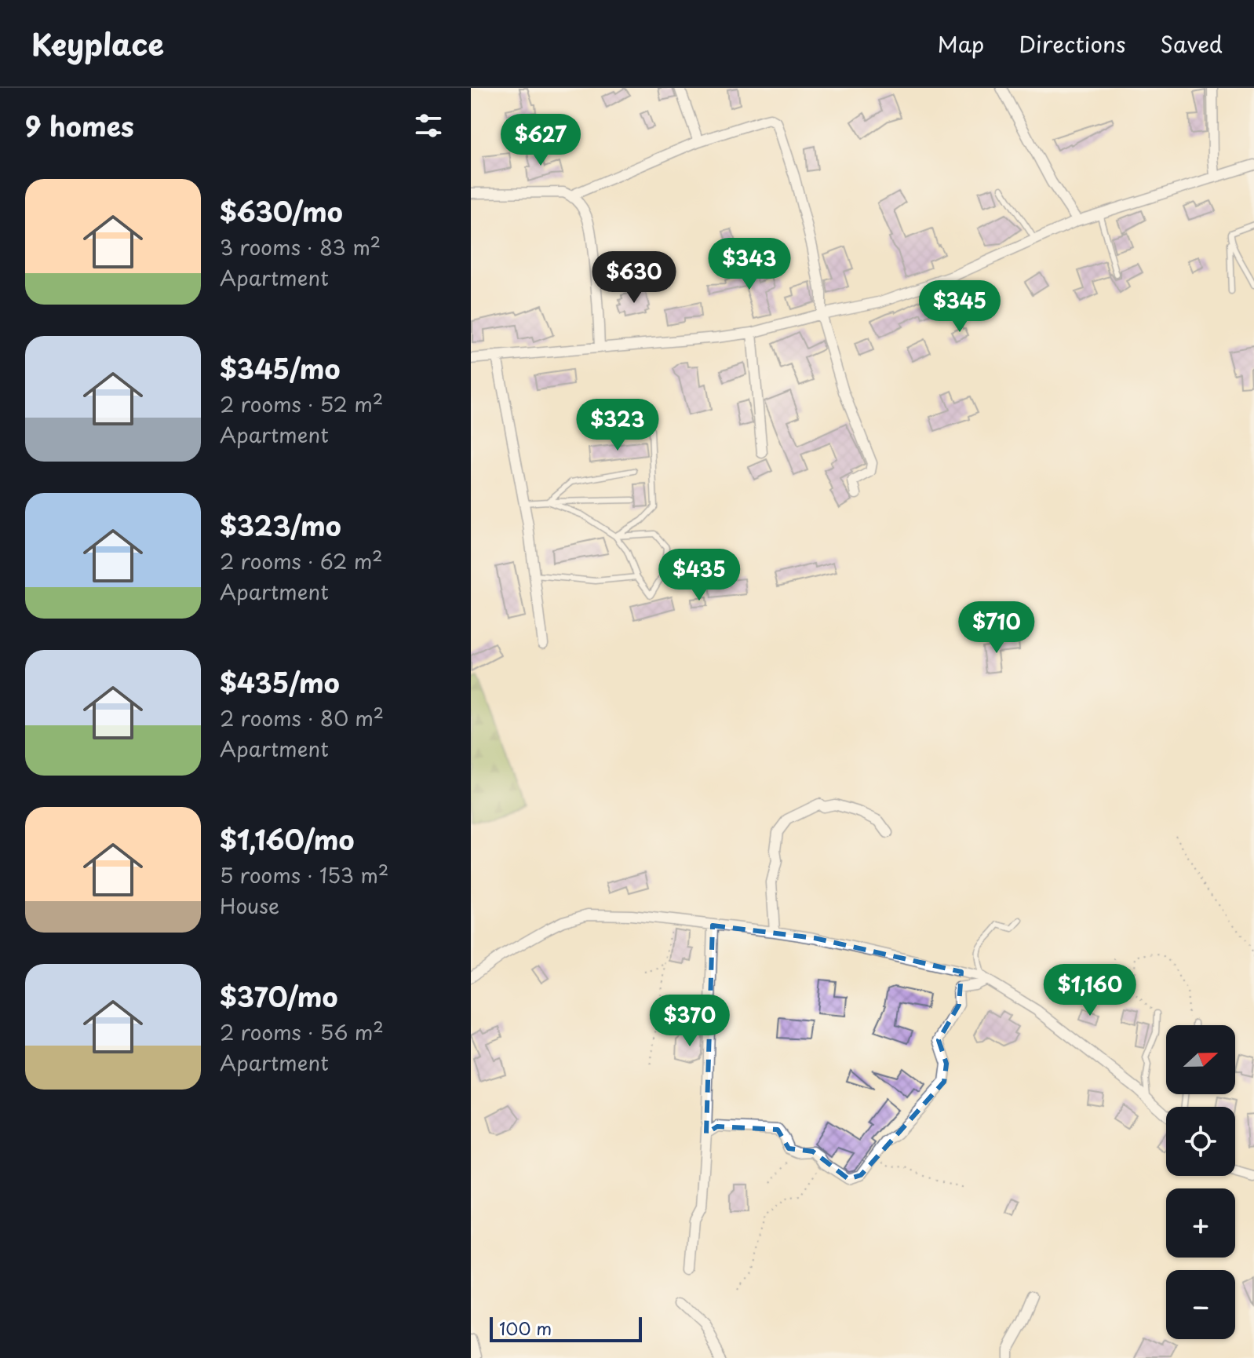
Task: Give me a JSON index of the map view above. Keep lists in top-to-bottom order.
{
  "scale_bar": "100 m",
  "north": "right",
  "page": {
    "header": "Keyplace",
    "nav": ["Map", "Directions", "Saved"],
    "heading": "9 homes",
    "price": [
      "$627",
      "$343",
      "$630",
      "$345",
      "$323",
      "$435",
      "$710",
      "$1,160",
      "$370"
    ],
    "list": [
      {
        "name": "$630/mo",
        "note": "3 rooms · 83 m² · Apartment"
      },
      {
        "name": "$345/mo",
        "note": "2 rooms · 52 m² · Apartment"
      },
      {
        "name": "$323/mo",
        "note": "2 rooms · 62 m² · Apartment"
      },
      {
        "name": "$435/mo",
        "note": "2 rooms · 80 m² · Apartment"
      },
      {
        "name": "$1,160/mo",
        "note": "5 rooms · 153 m² · House"
      },
      {
        "name": "$370/mo",
        "note": "2 rooms · 56 m² · Apartment"
      }
    ],
    "map_buttons": ["+", "−"],
    "scale": "100 m"
  }
}
